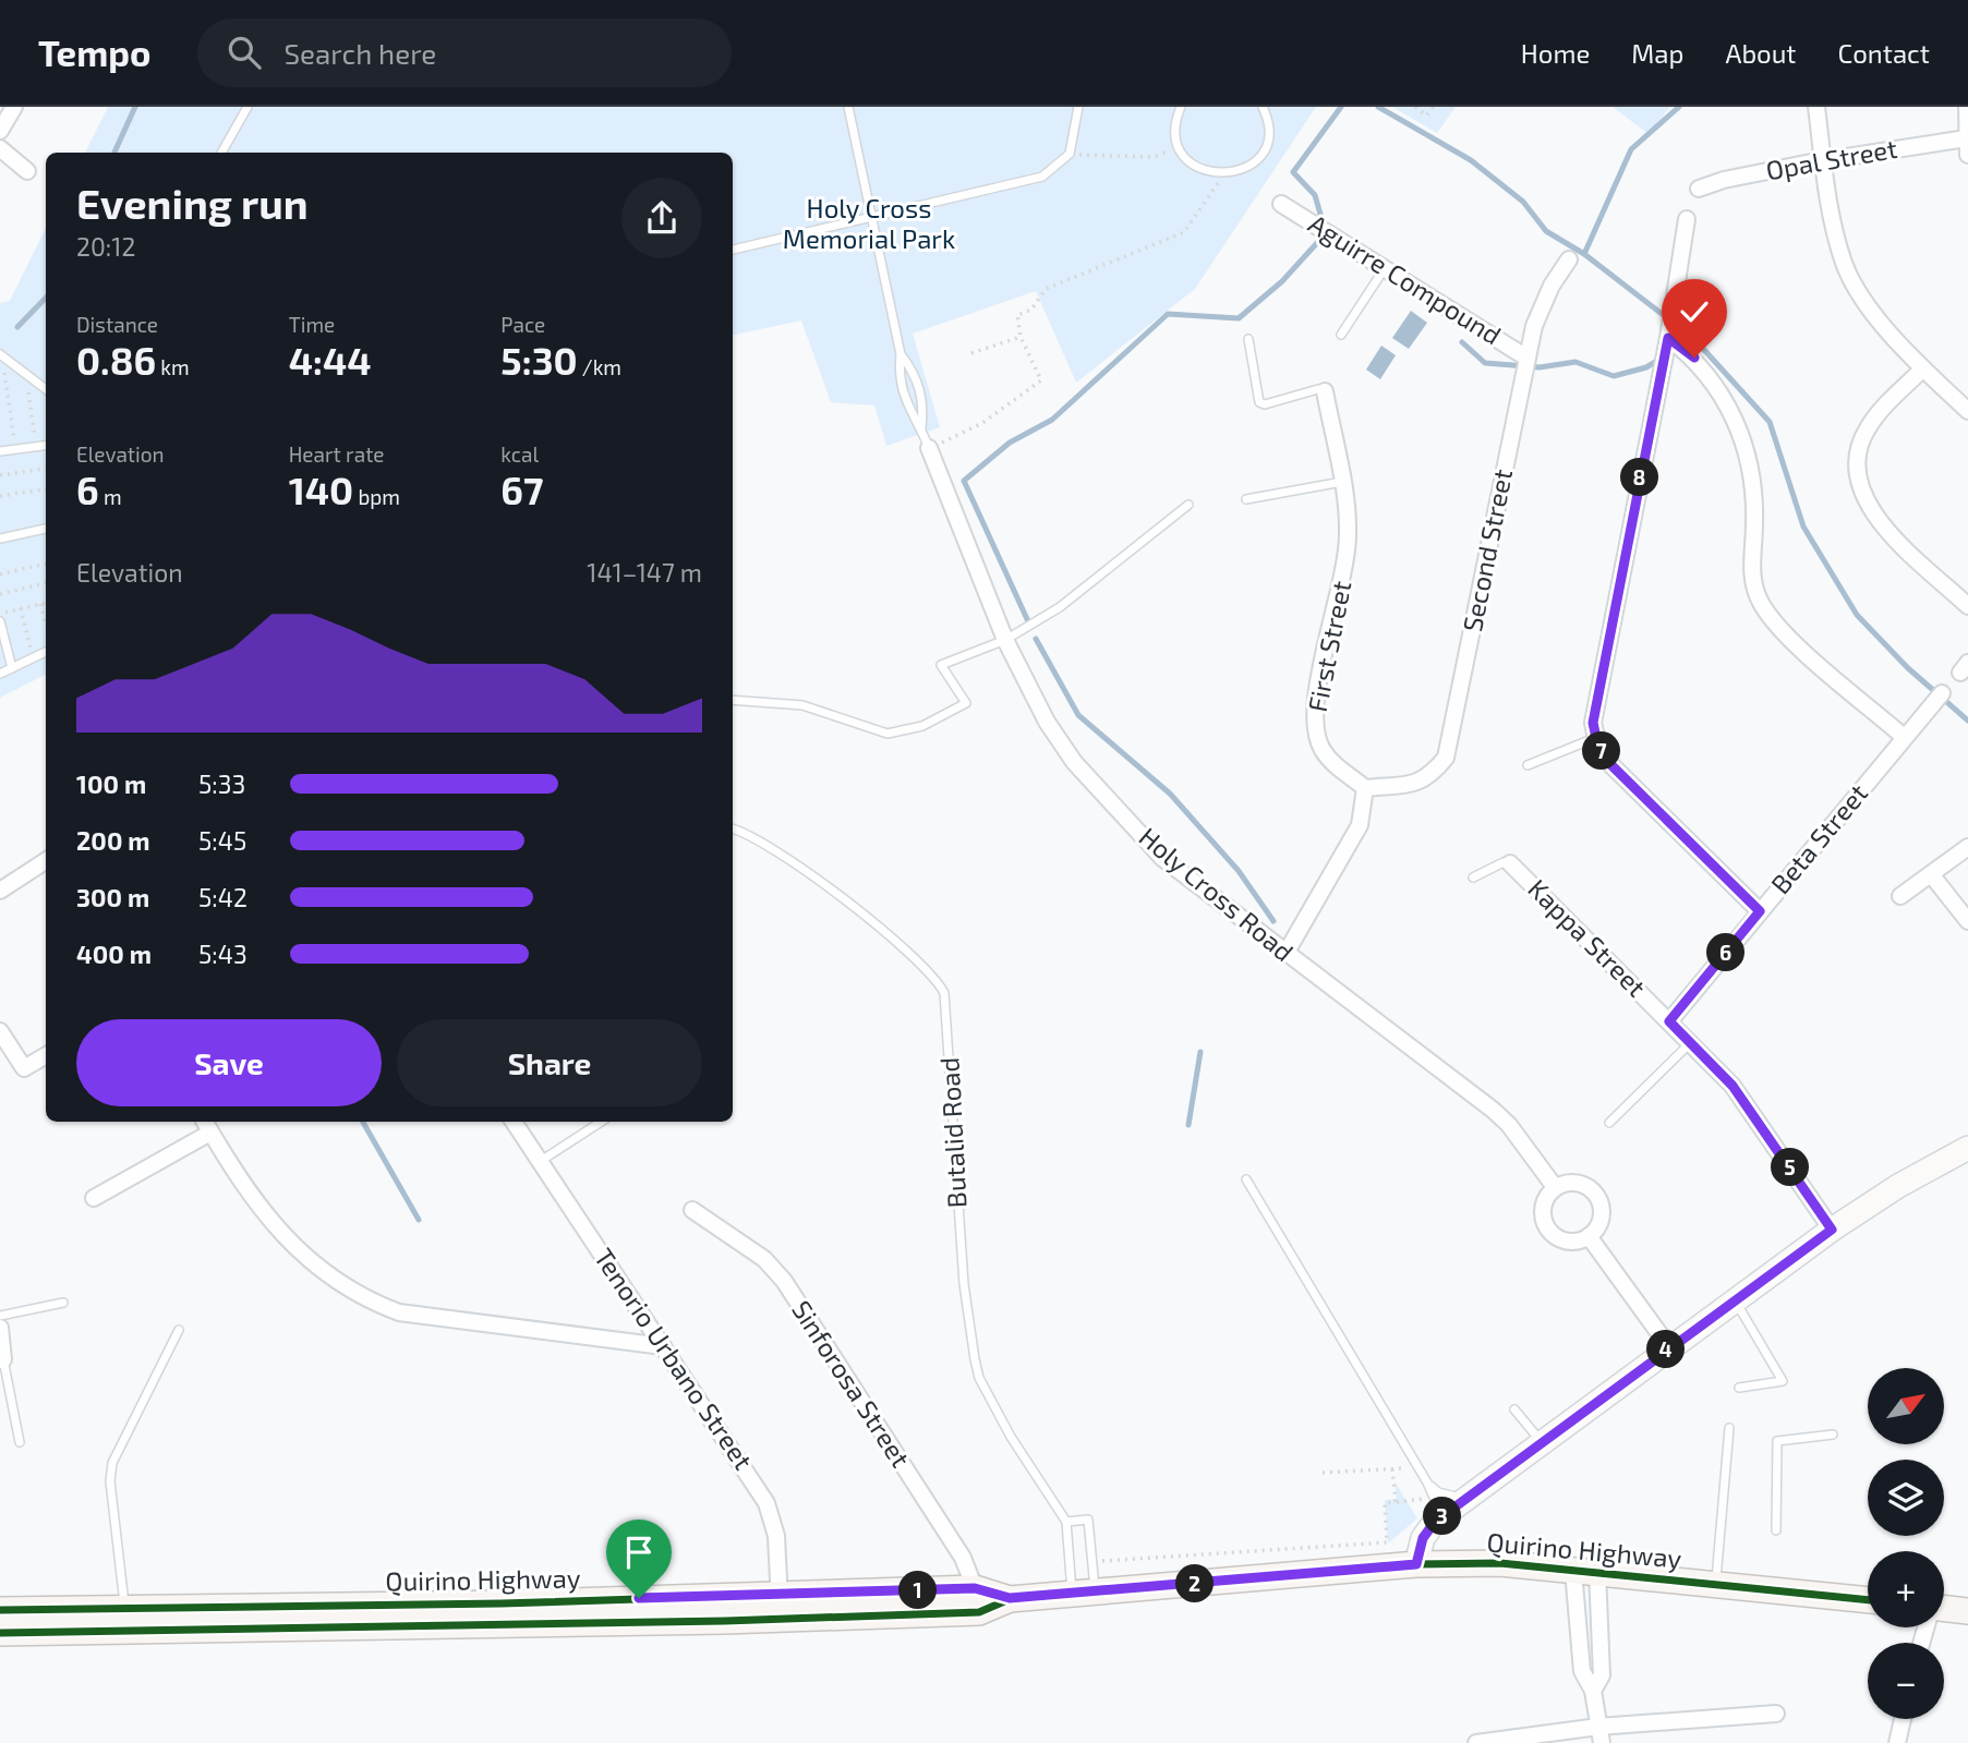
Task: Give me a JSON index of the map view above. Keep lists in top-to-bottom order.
{
  "streets": {
    "main road": ["Quirino Highway"],
    "street": [
      "Opal Street",
      "Aguirre Compound",
      "Second Street",
      "First Street",
      "Beta Street",
      "Holy Cross Road",
      "Kappa Street",
      "Tenorio Urbano Street",
      "Sinforosa Street"
    ],
    "lane": ["Butalid Road"]
  },
  "crossings": [
    ["Aguirre Compound", "Second Street"],
    ["Second Street", "First Street"],
    ["Beta Street", "Kappa Street"],
    ["Butalid Road", "Quirino Highway"],
    ["Tenorio Urbano Street", "Quirino Highway"],
    ["Sinforosa Street", "Quirino Highway"]
  ],
  "parks": ["Holy Cross Memorial Park"],
  "north": "top right",
  "page": {
    "header": "Tempo",
    "search": "Search here",
    "nav": [
      "Home",
      "Map",
      "About",
      "Contact"
    ],
    "heading": ["Evening run", "20:12"],
    "stats": [
      ["Distance", "0.86 km"],
      ["Time", "4:44"],
      ["Pace", "5:30 /km"],
      ["Elevation", "6 m"],
      ["Heart rate", "140 bpm"],
      ["kcal", "67"]
    ],
    "pins": [
      "8",
      "7",
      "6",
      "5",
      "4",
      "3",
      "2",
      "1"
    ],
    "chart": ["Elevation", "141–147 m"],
    "list": [
      {
        "name": "100 m",
        "note": "5:33"
      },
      {
        "name": "200 m",
        "note": "5:45"
      },
      {
        "name": "300 m",
        "note": "5:42"
      },
      {
        "name": "400 m",
        "note": "5:43"
      }
    ],
    "buttons": ["Save", "Share"],
    "map_buttons": ["+", "−"]
  }
}
